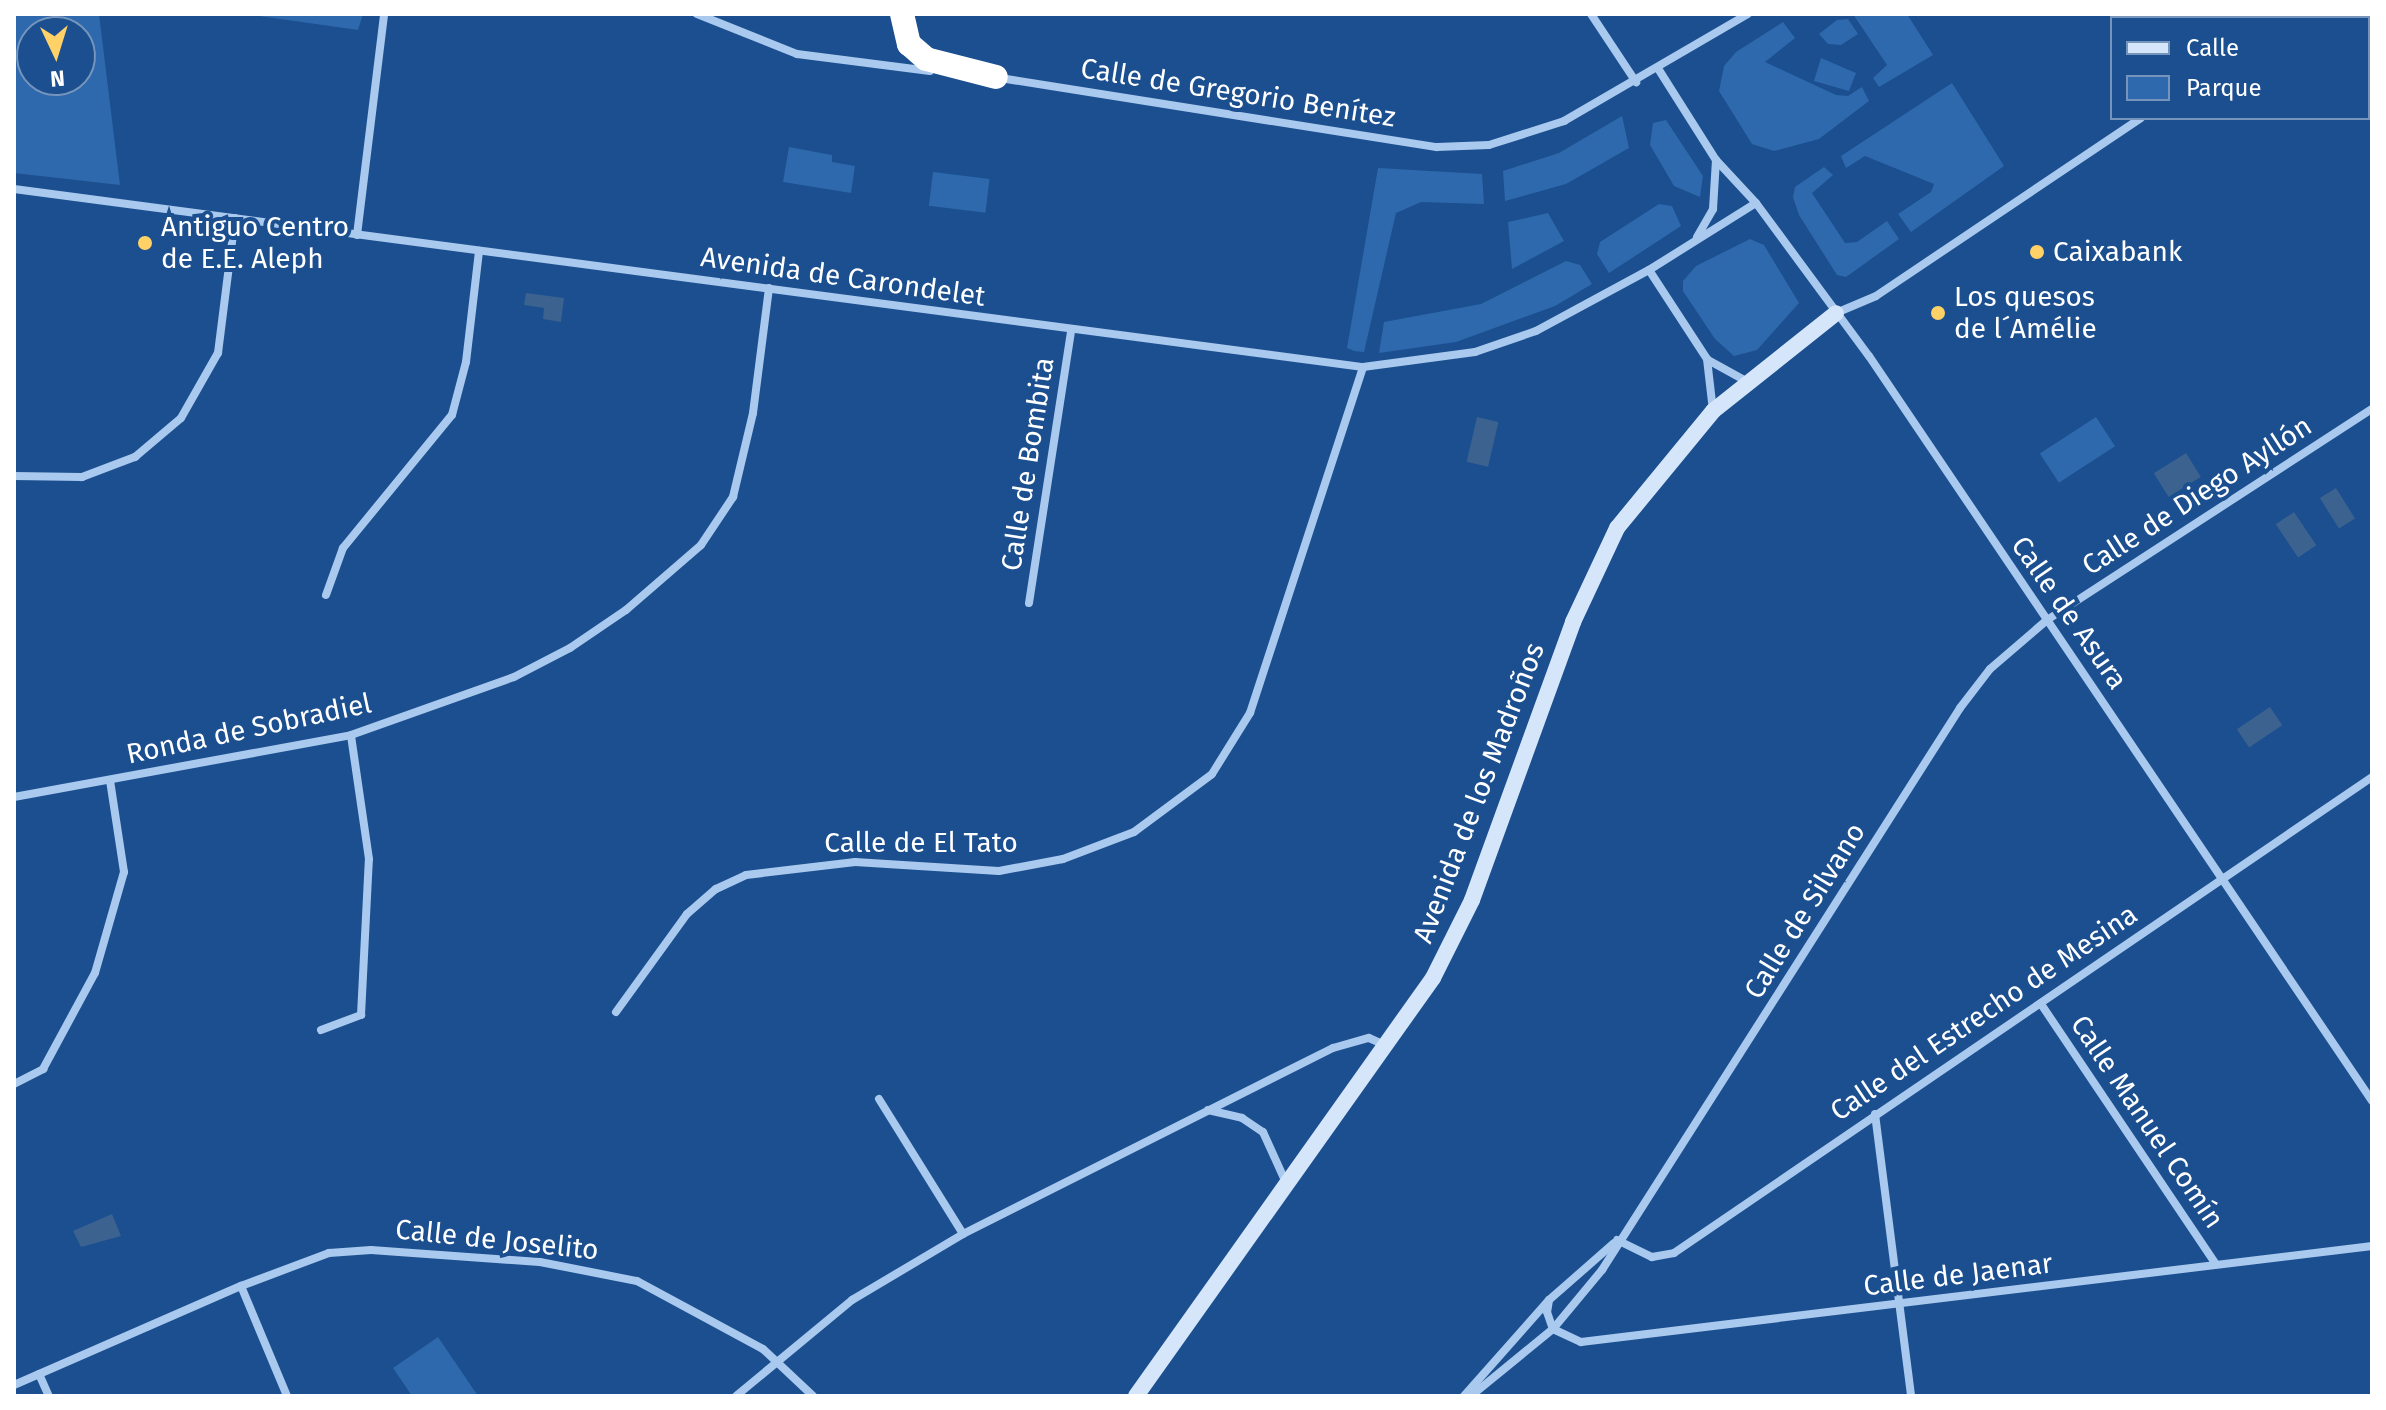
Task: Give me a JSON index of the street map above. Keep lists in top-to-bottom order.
{
  "streets": {
    "street": [
      "Calle de Gregorio Benítez",
      "Avenida de Carondelet",
      "Calle de Bombita",
      "Calle de Diego Ayllón",
      "Calle de Asura",
      "Ronda de Sobradiel",
      "Avenida de los Madroños",
      "Calle de El Tato",
      "Calle de Silvano",
      "Calle del Estrecho de Mesina",
      "Calle Manuel Comín",
      "Calle de Joselito",
      "Calle de Jaenar"
    ]
  },
  "crossings": [
    ["Calle de Gregorio Benítez", "Calle de Asura"],
    ["Avenida de Carondelet", "Calle de Bombita"],
    ["Avenida de Carondelet", "Calle de Asura"],
    ["Avenida de Carondelet", "Ronda de Sobradiel"],
    ["Avenida de Carondelet", "Calle de El Tato"],
    ["Calle de Diego Ayllón", "Calle de Asura"],
    ["Calle de Diego Ayllón", "Calle de Silvano"],
    ["Calle de Asura", "Avenida de los Madroños"],
    ["Calle de Asura", "Calle de Silvano"],
    ["Calle de Asura", "Calle del Estrecho de Mesina"],
    ["Calle de Silvano", "Calle del Estrecho de Mesina"],
    ["Calle de Silvano", "Calle de Jaenar"],
    ["Calle del Estrecho de Mesina", "Calle Manuel Comín"],
    ["Calle Manuel Comín", "Calle de Jaenar"]
  ],
  "places": ["Antiguo Centro de E.E. Aleph", "Caixabank", "Los quesos de l´Amélie"],
  "legend": ["Calle", "Parque"],
  "north": "bottom"
}
